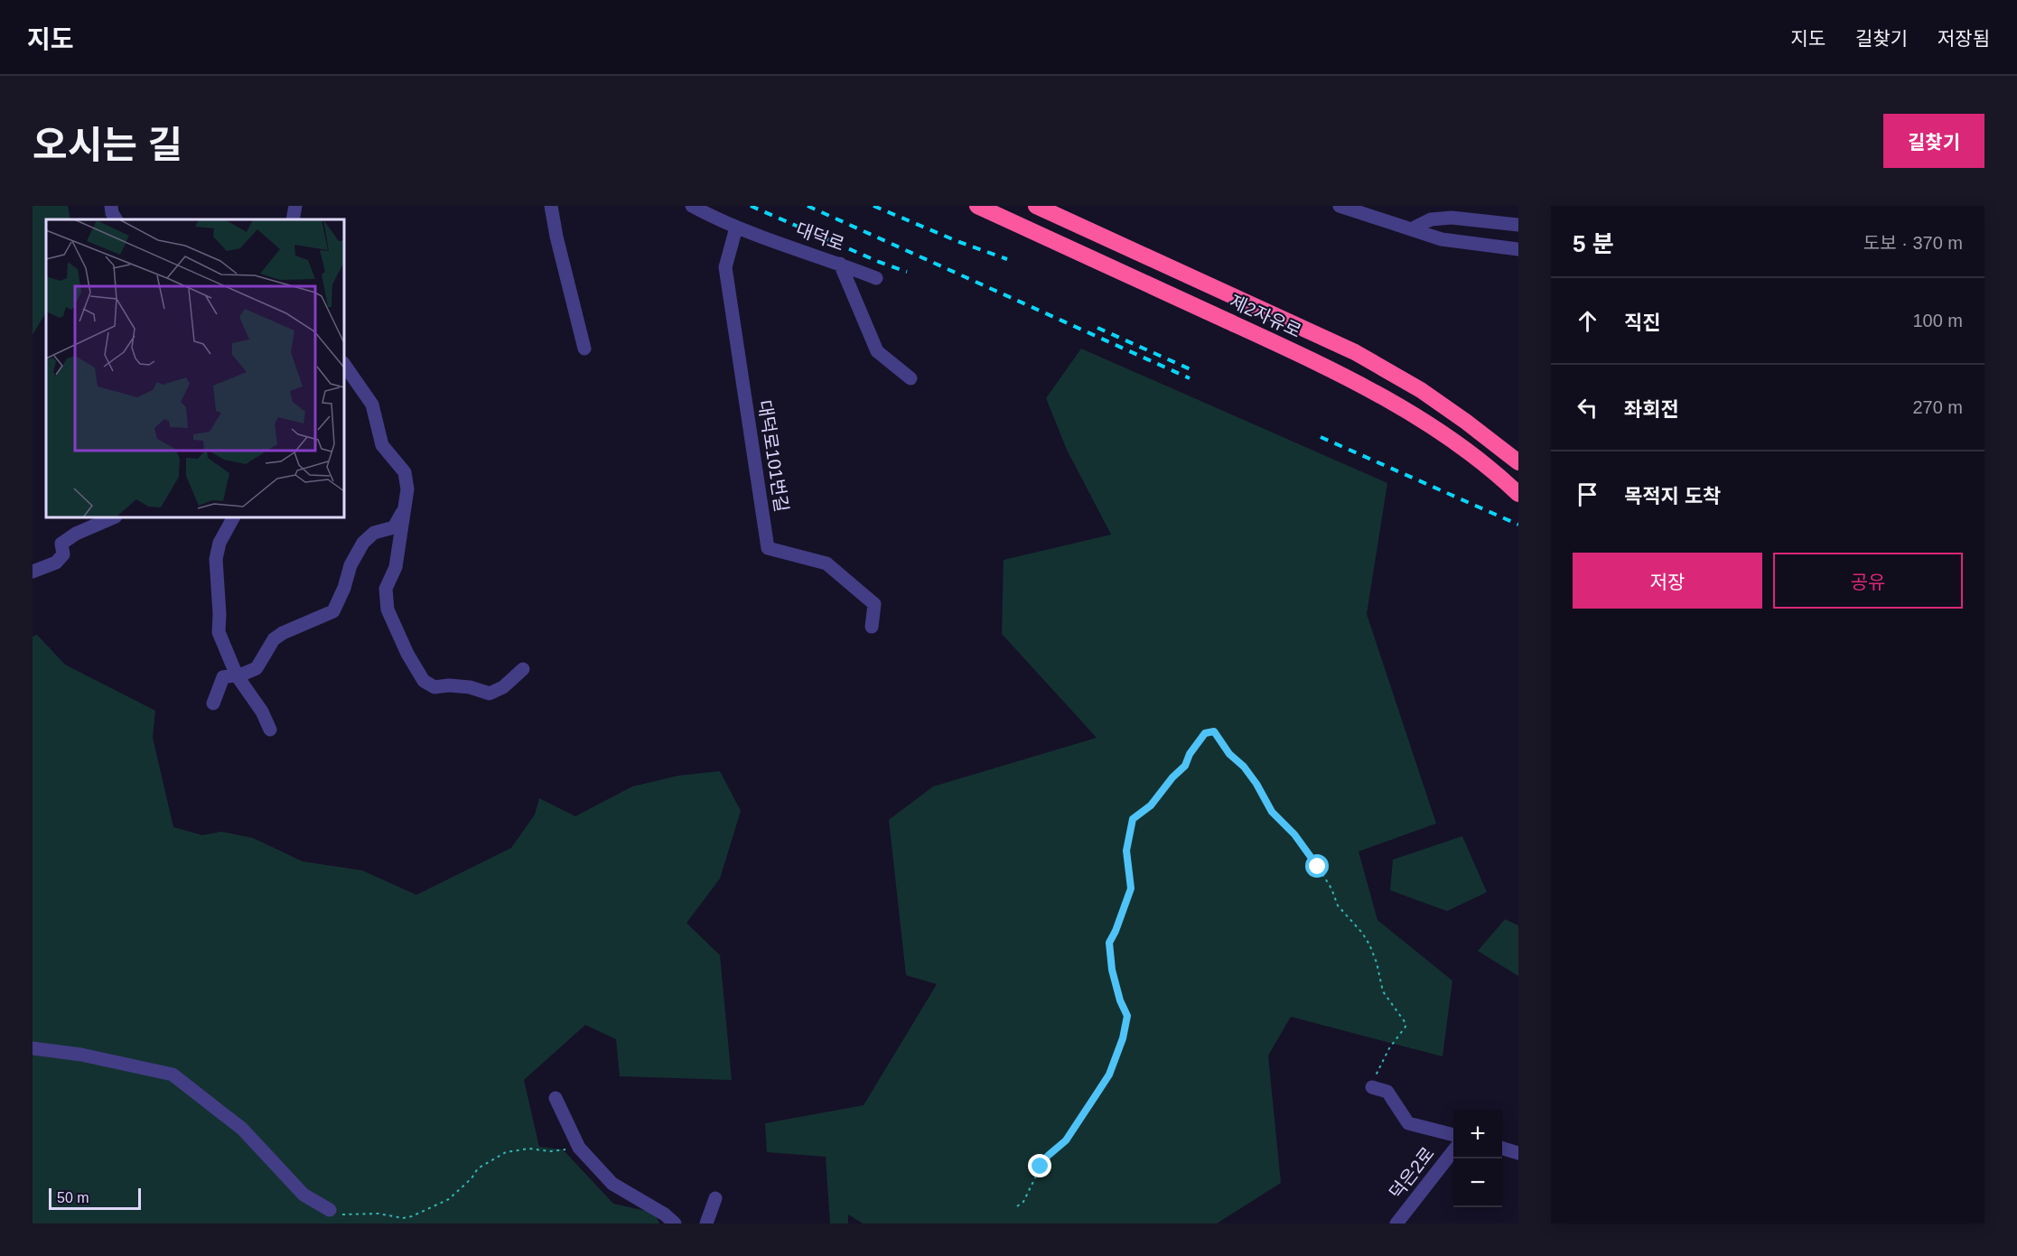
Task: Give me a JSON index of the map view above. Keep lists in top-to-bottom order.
{
  "streets": {
    "highway": ["제2자유로"],
    "street": ["대덕로", "대덕로101번길", "덕은2로"]
  },
  "crossings": [
    ["대덕로", "대덕로101번길"]
  ],
  "scale_bar": "50 m",
  "page": {
    "header": "지도",
    "nav": ["지도", "길찾기", "저장됨"],
    "title": "오시는 길",
    "buttons": [
      "길찾기",
      ["저장", "공유"]
    ],
    "heading": ["5 분", "도보 · 370 m"],
    "list": [
      ["직진", "100 m"],
      ["좌회전", "270 m"],
      "목적지 도착"
    ],
    "map_buttons": ["+", "−"],
    "scale": "50 m"
  }
}
